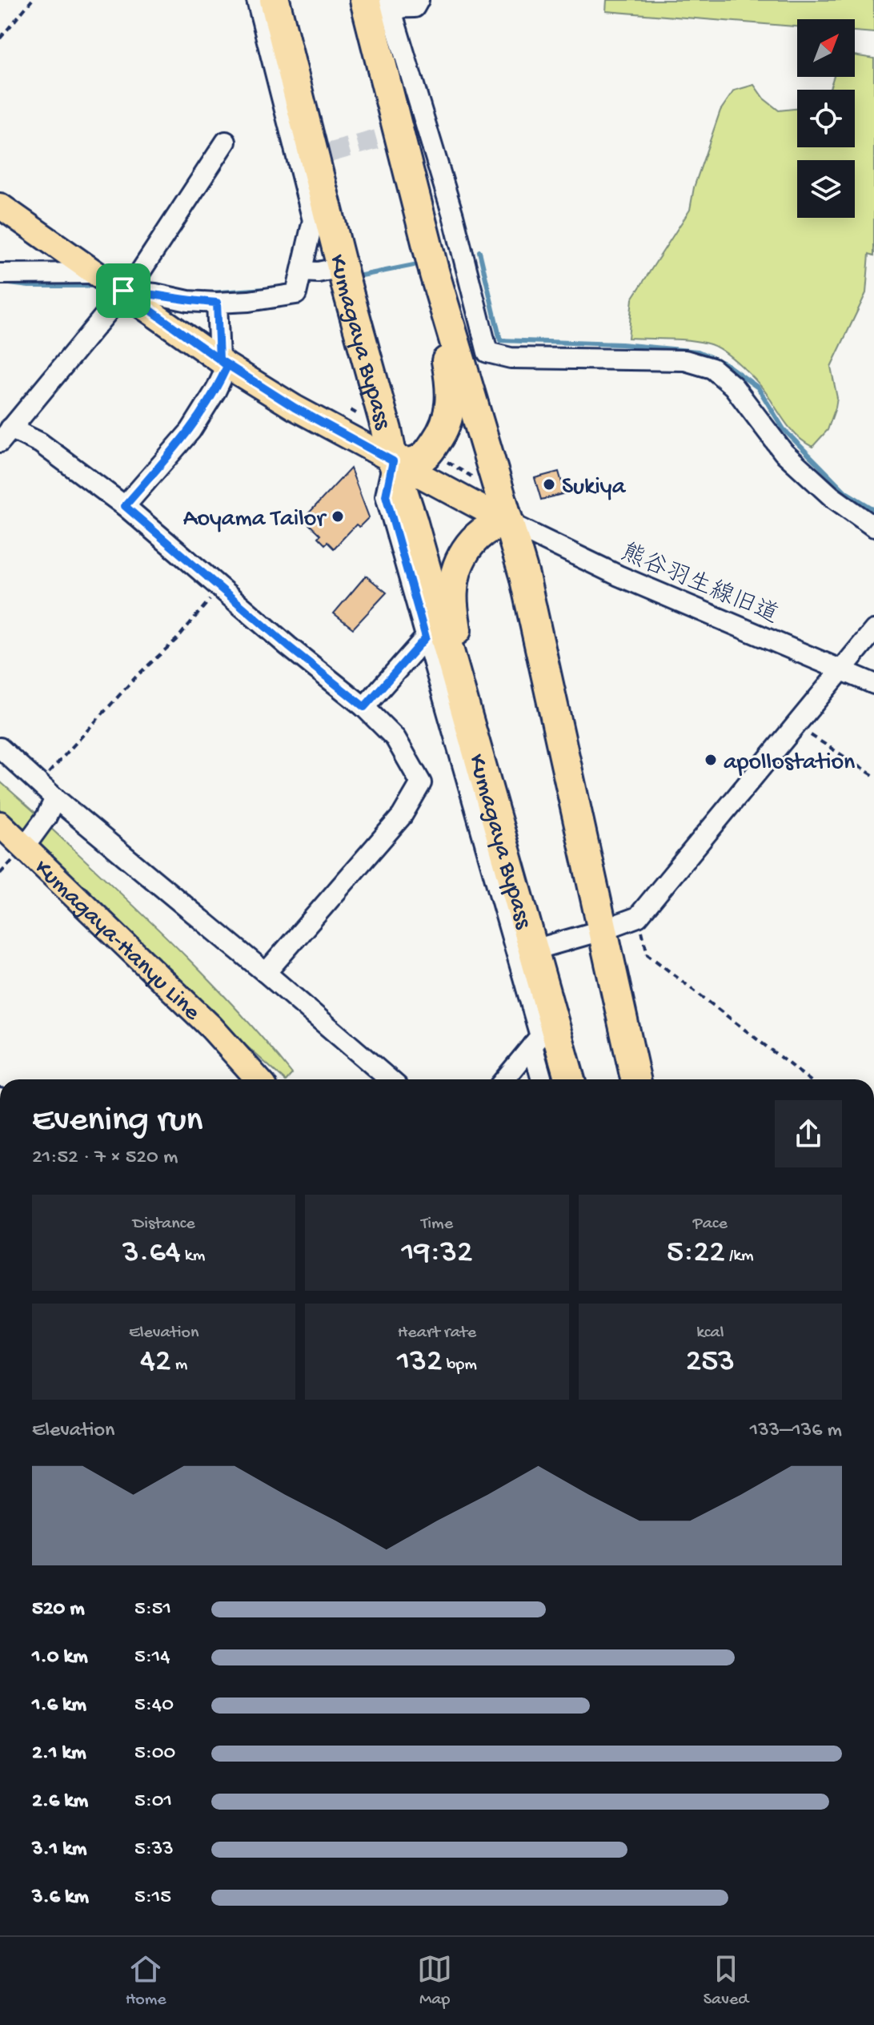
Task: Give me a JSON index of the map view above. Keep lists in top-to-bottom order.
{
  "streets": {
    "highway": ["Kumagaya Bypass"],
    "main road": ["Kumagaya-Hanyu Line"],
    "street": ["熊谷羽生線旧道"]
  },
  "places": ["Sukiya", "Aoyama Tailor", "apollostation"],
  "north": "top right",
  "page": {
    "heading": ["Evening run", "21:52 · 7 × 520 m"],
    "stats": [
      ["Distance", "3.64 km"],
      ["Time", "19:32"],
      ["Pace", "5:22 /km"],
      ["Elevation", "42 m"],
      ["Heart rate", "132 bpm"],
      ["kcal", "253"]
    ],
    "chart": ["Elevation", "133–136 m"],
    "list": [
      {
        "name": "520 m",
        "note": "5:51"
      },
      {
        "name": "1.0 km",
        "note": "5:14"
      },
      {
        "name": "1.6 km",
        "note": "5:40"
      },
      {
        "name": "2.1 km",
        "note": "5:00"
      },
      {
        "name": "2.6 km",
        "note": "5:01"
      },
      {
        "name": "3.1 km",
        "note": "5:33"
      },
      {
        "name": "3.6 km",
        "note": "5:15"
      }
    ],
    "tabs": ["Home", "Map", "Saved"]
  }
}
